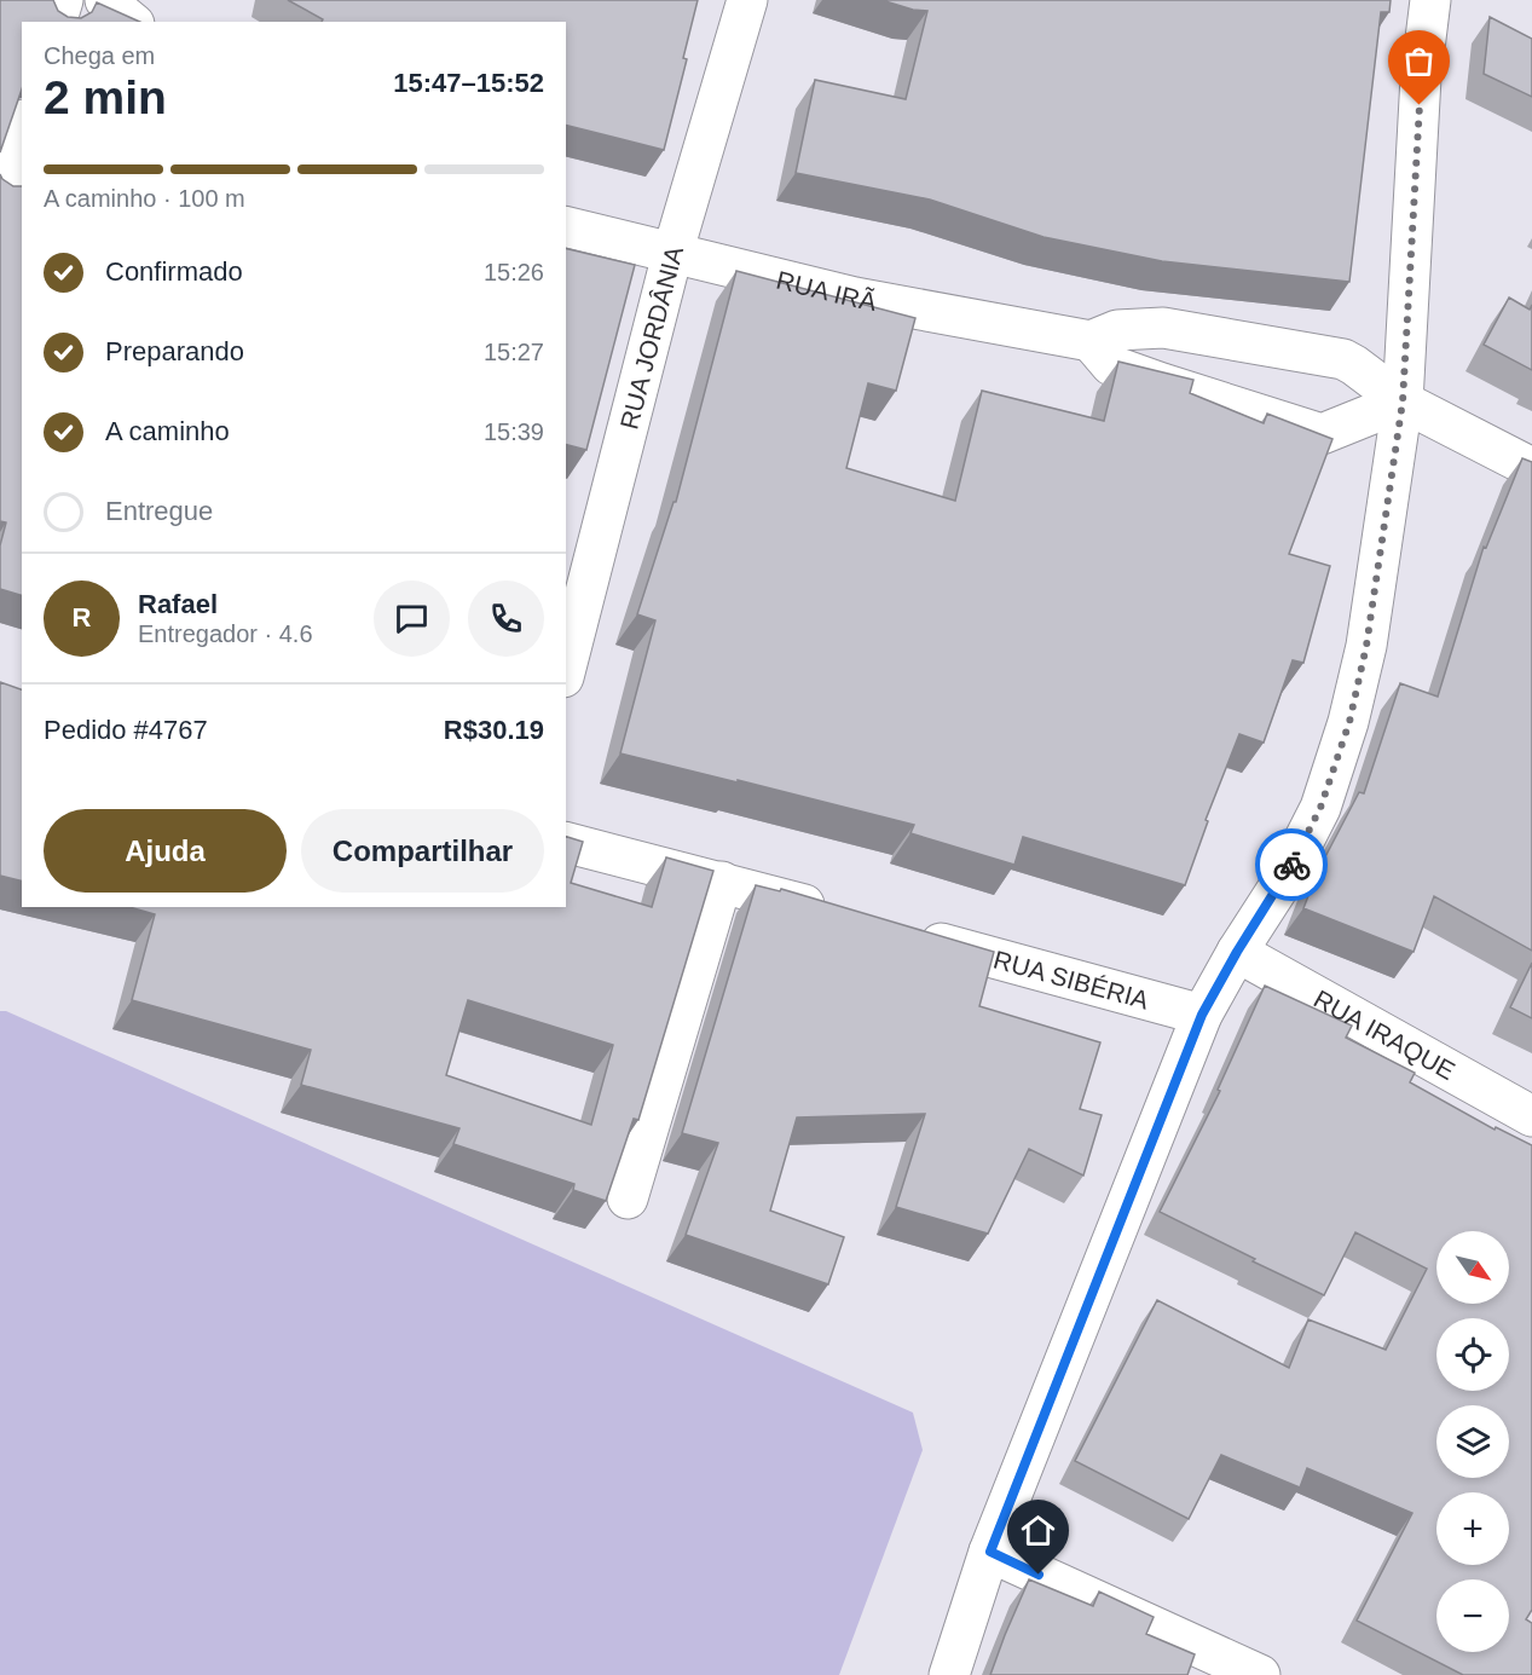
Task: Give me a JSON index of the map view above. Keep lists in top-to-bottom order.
{
  "streets": {
    "street": [
      "RUA IRÃ",
      "RUA JORDÂNIA",
      "RUA SIBÉRIA",
      "RUA IRAQUE"
    ]
  },
  "crossings": [
    ["RUA IRÃ", "RUA JORDÂNIA"]
  ],
  "north": "bottom right",
  "page": {
    "heading": ["2 min", "Chega em", "15:47–15:52"],
    "panel": [
      "Rafael",
      "Entregador · 4.6",
      "Pedido #4767",
      "R$30.19"
    ],
    "bar": "A caminho · 100 m",
    "list": [
      ["Confirmado", "15:26"],
      ["Preparando", "15:27"],
      ["A caminho", "15:39"],
      "Entregue"
    ],
    "round": "R",
    "buttons": ["Ajuda", "Compartilhar"],
    "map_buttons": ["+", "−"]
  }
}
